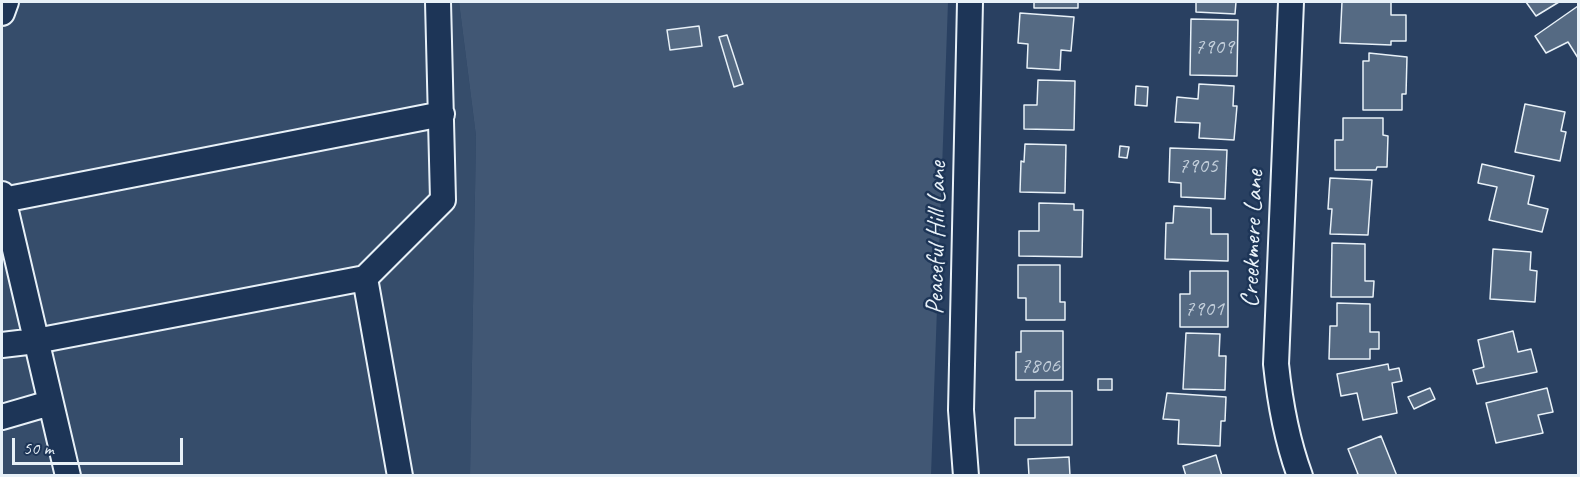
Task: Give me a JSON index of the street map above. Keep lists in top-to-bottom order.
{
  "streets": {
    "street": ["Peaceful Hill Lane", "Creekmere Lane"]
  },
  "house_numbers": [
    "7909",
    "7905",
    "7901",
    "7806"
  ],
  "scale_bar": "50 m"
}
